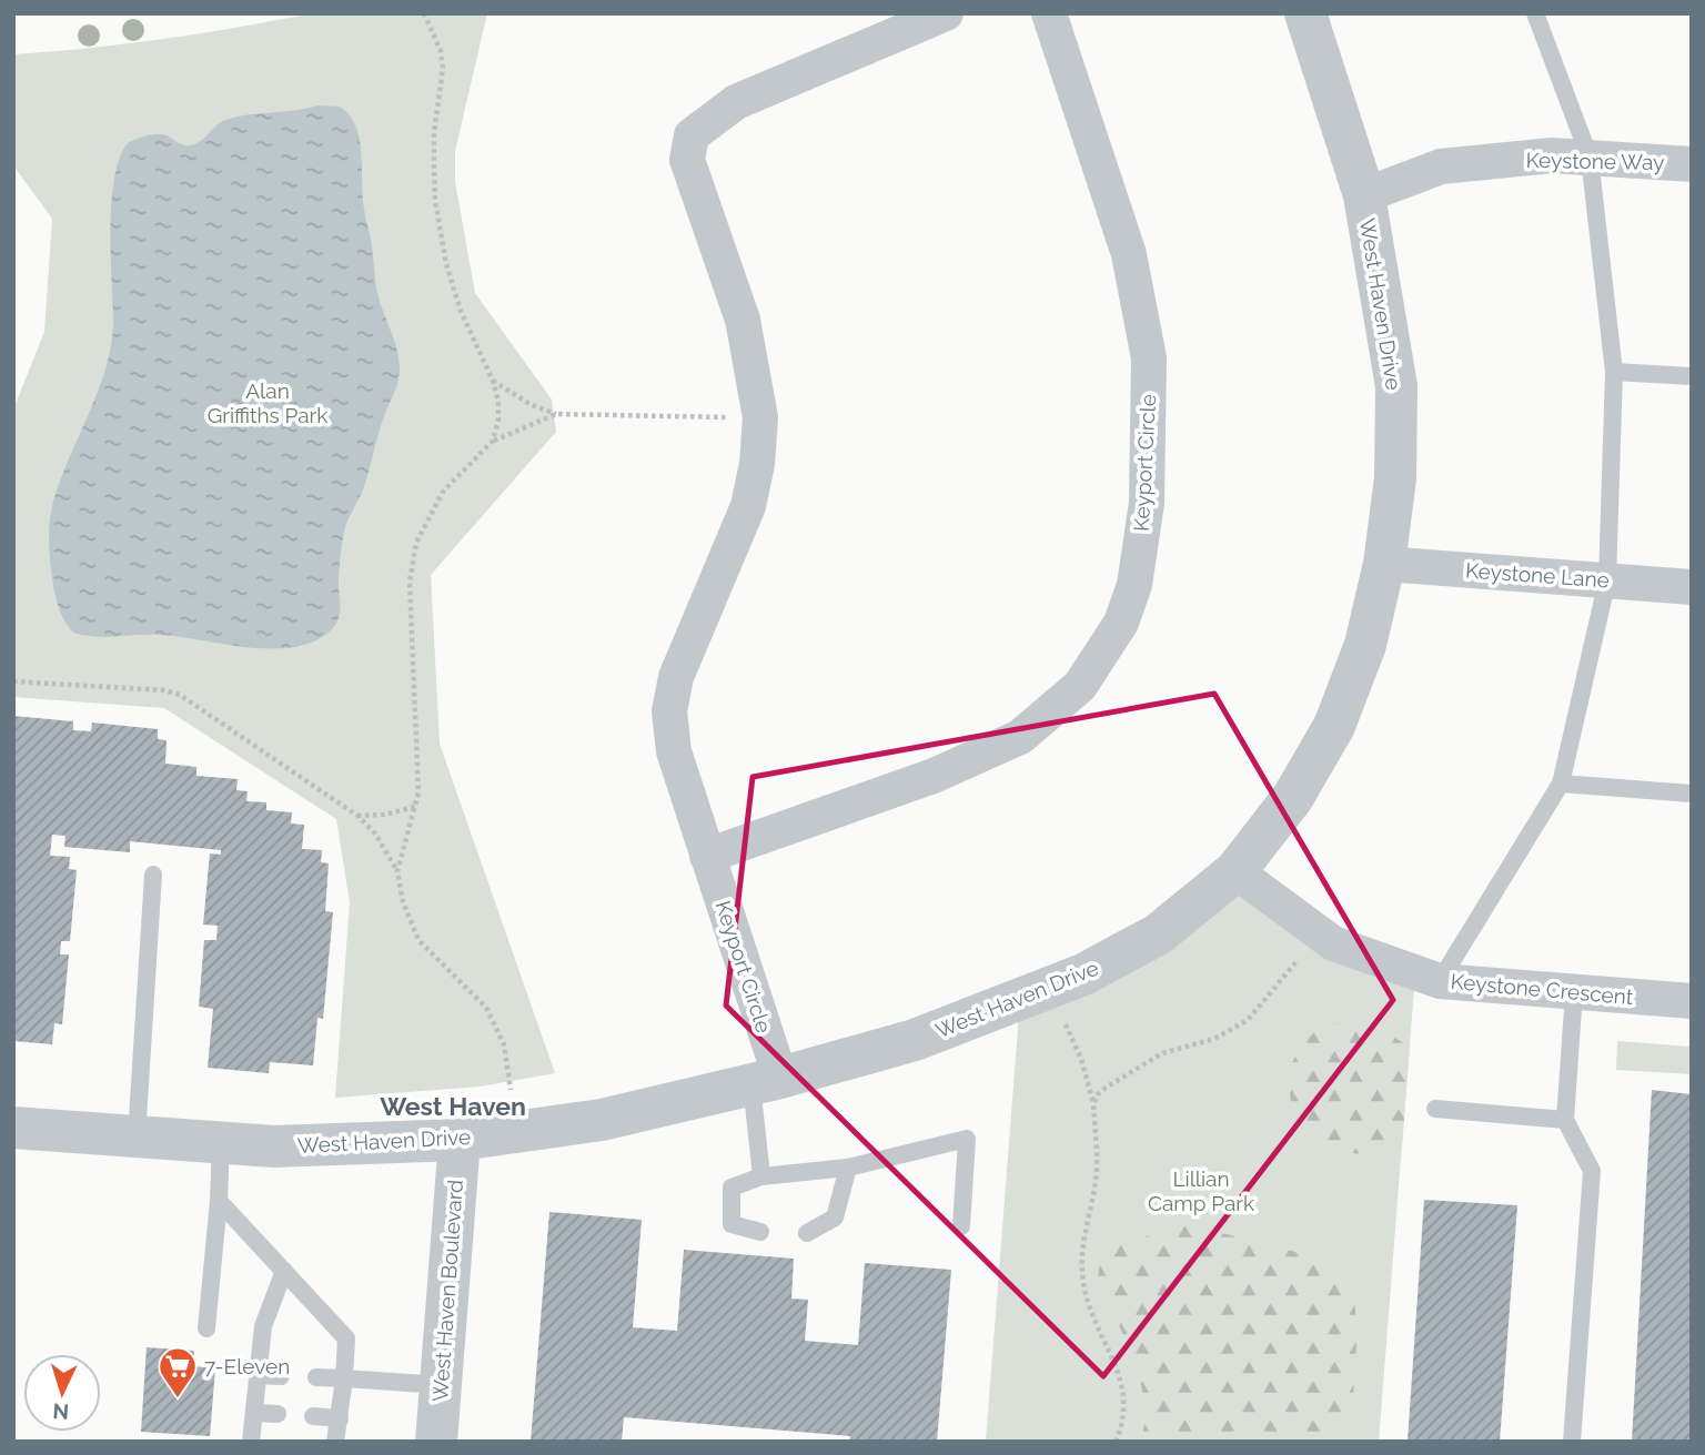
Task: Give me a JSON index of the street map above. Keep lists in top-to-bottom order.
{
  "streets": {
    "street": [
      "Keystone Way",
      "West Haven Drive",
      "Keyport Circle",
      "Keystone Lane",
      "Keystone Crescent",
      "West Haven Boulevard"
    ]
  },
  "crossings": [
    ["Keystone Way", "West Haven Drive"],
    ["West Haven Drive", "Keyport Circle"],
    ["West Haven Drive", "Keystone Lane"],
    ["West Haven Drive", "Keystone Crescent"],
    ["West Haven Drive", "West Haven Boulevard"]
  ],
  "districts": ["West Haven"],
  "parks": ["Alan Griffiths Park", "Lillian Camp Park"],
  "places": {
    "supermarket": ["7-Eleven"]
  },
  "north": "bottom"
}
